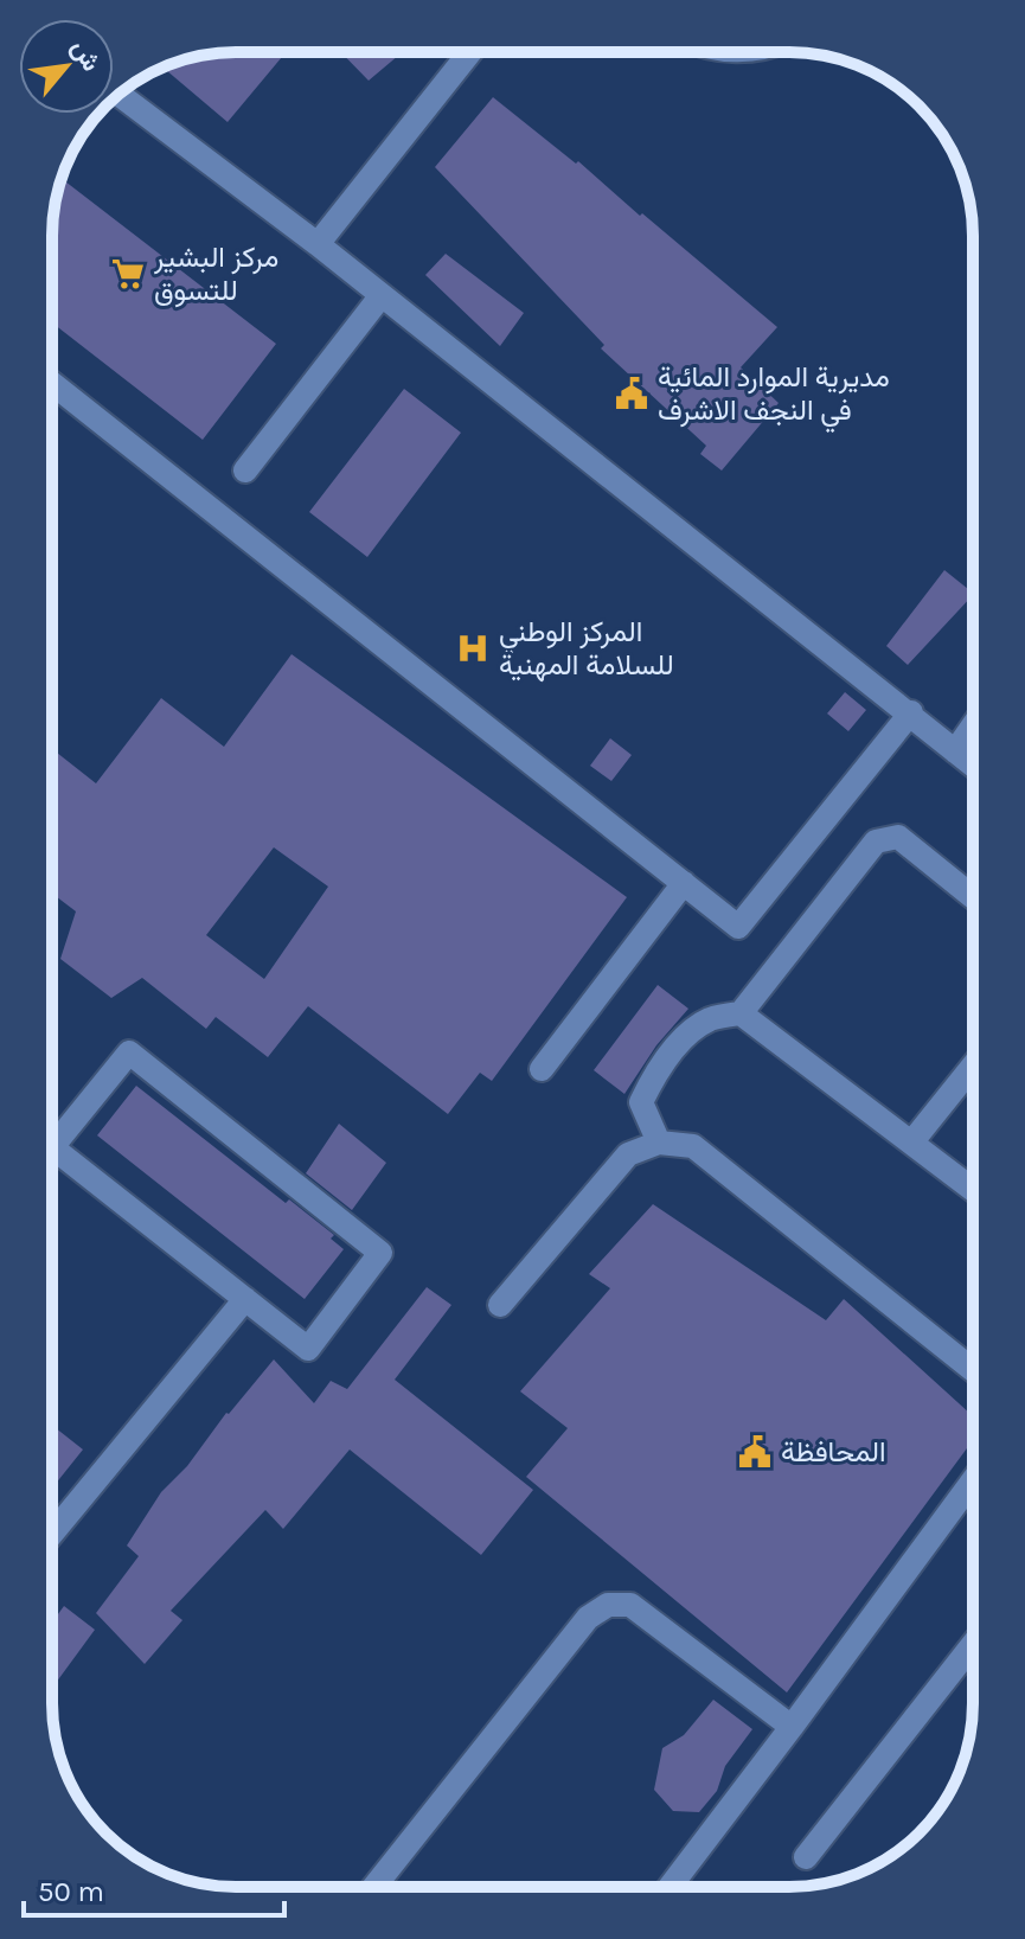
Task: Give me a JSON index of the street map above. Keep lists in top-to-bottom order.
{
  "places": {
    "supermarket": ["مركز البشير للتسوق"],
    "public building": ["مديرية الموارد المائية في النجف الاشرف", "المحافظة"],
    "hospital": ["المركز الوطني للسلامة المهنية"]
  },
  "scale_bar": "50 m",
  "north": "top right"
}
